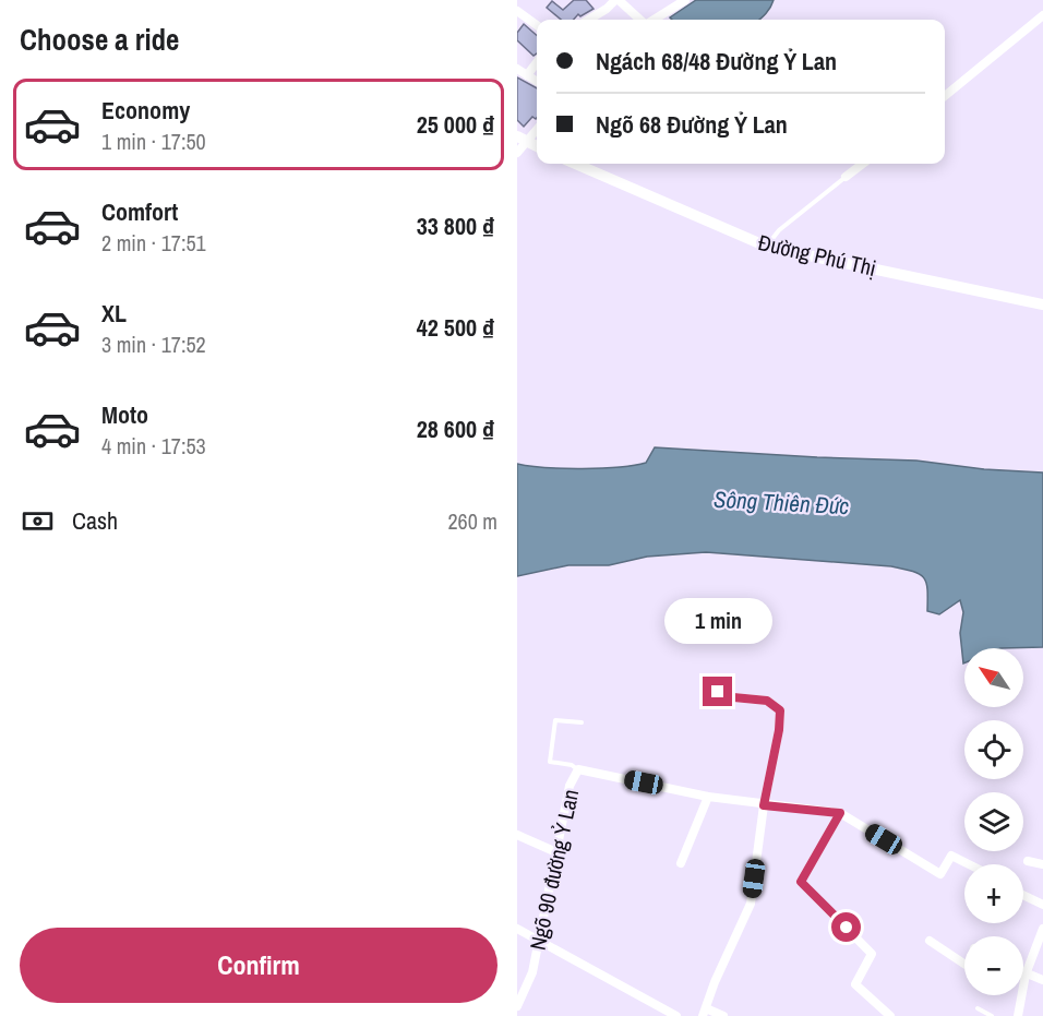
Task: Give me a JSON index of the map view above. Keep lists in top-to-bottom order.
{
  "streets": {
    "street": ["Đường Phú Thị", "Ngõ 90 đường Ỷ Lan"]
  },
  "water": ["Sông Thiên Đức"],
  "north": "top left",
  "page": {
    "heading": "Choose a ride",
    "banner": ["Ngách 68/48 Đường Ỷ Lan", "Ngõ 68 Đường Ỷ Lan"],
    "list": [
      {
        "name": "Economy",
        "note": "1 min · 17:50",
        "value": "25 000 ₫"
      },
      {
        "name": "Comfort",
        "note": "2 min · 17:51",
        "value": "33 800 ₫"
      },
      {
        "name": "XL",
        "note": "3 min · 17:52",
        "value": "42 500 ₫"
      },
      {
        "name": "Moto",
        "note": "4 min · 17:53",
        "value": "28 600 ₫"
      }
    ],
    "pay": ["Cash", "260 m"],
    "bubble": "1 min",
    "map_buttons": ["+", "−"],
    "buttons": "Confirm"
  }
}
